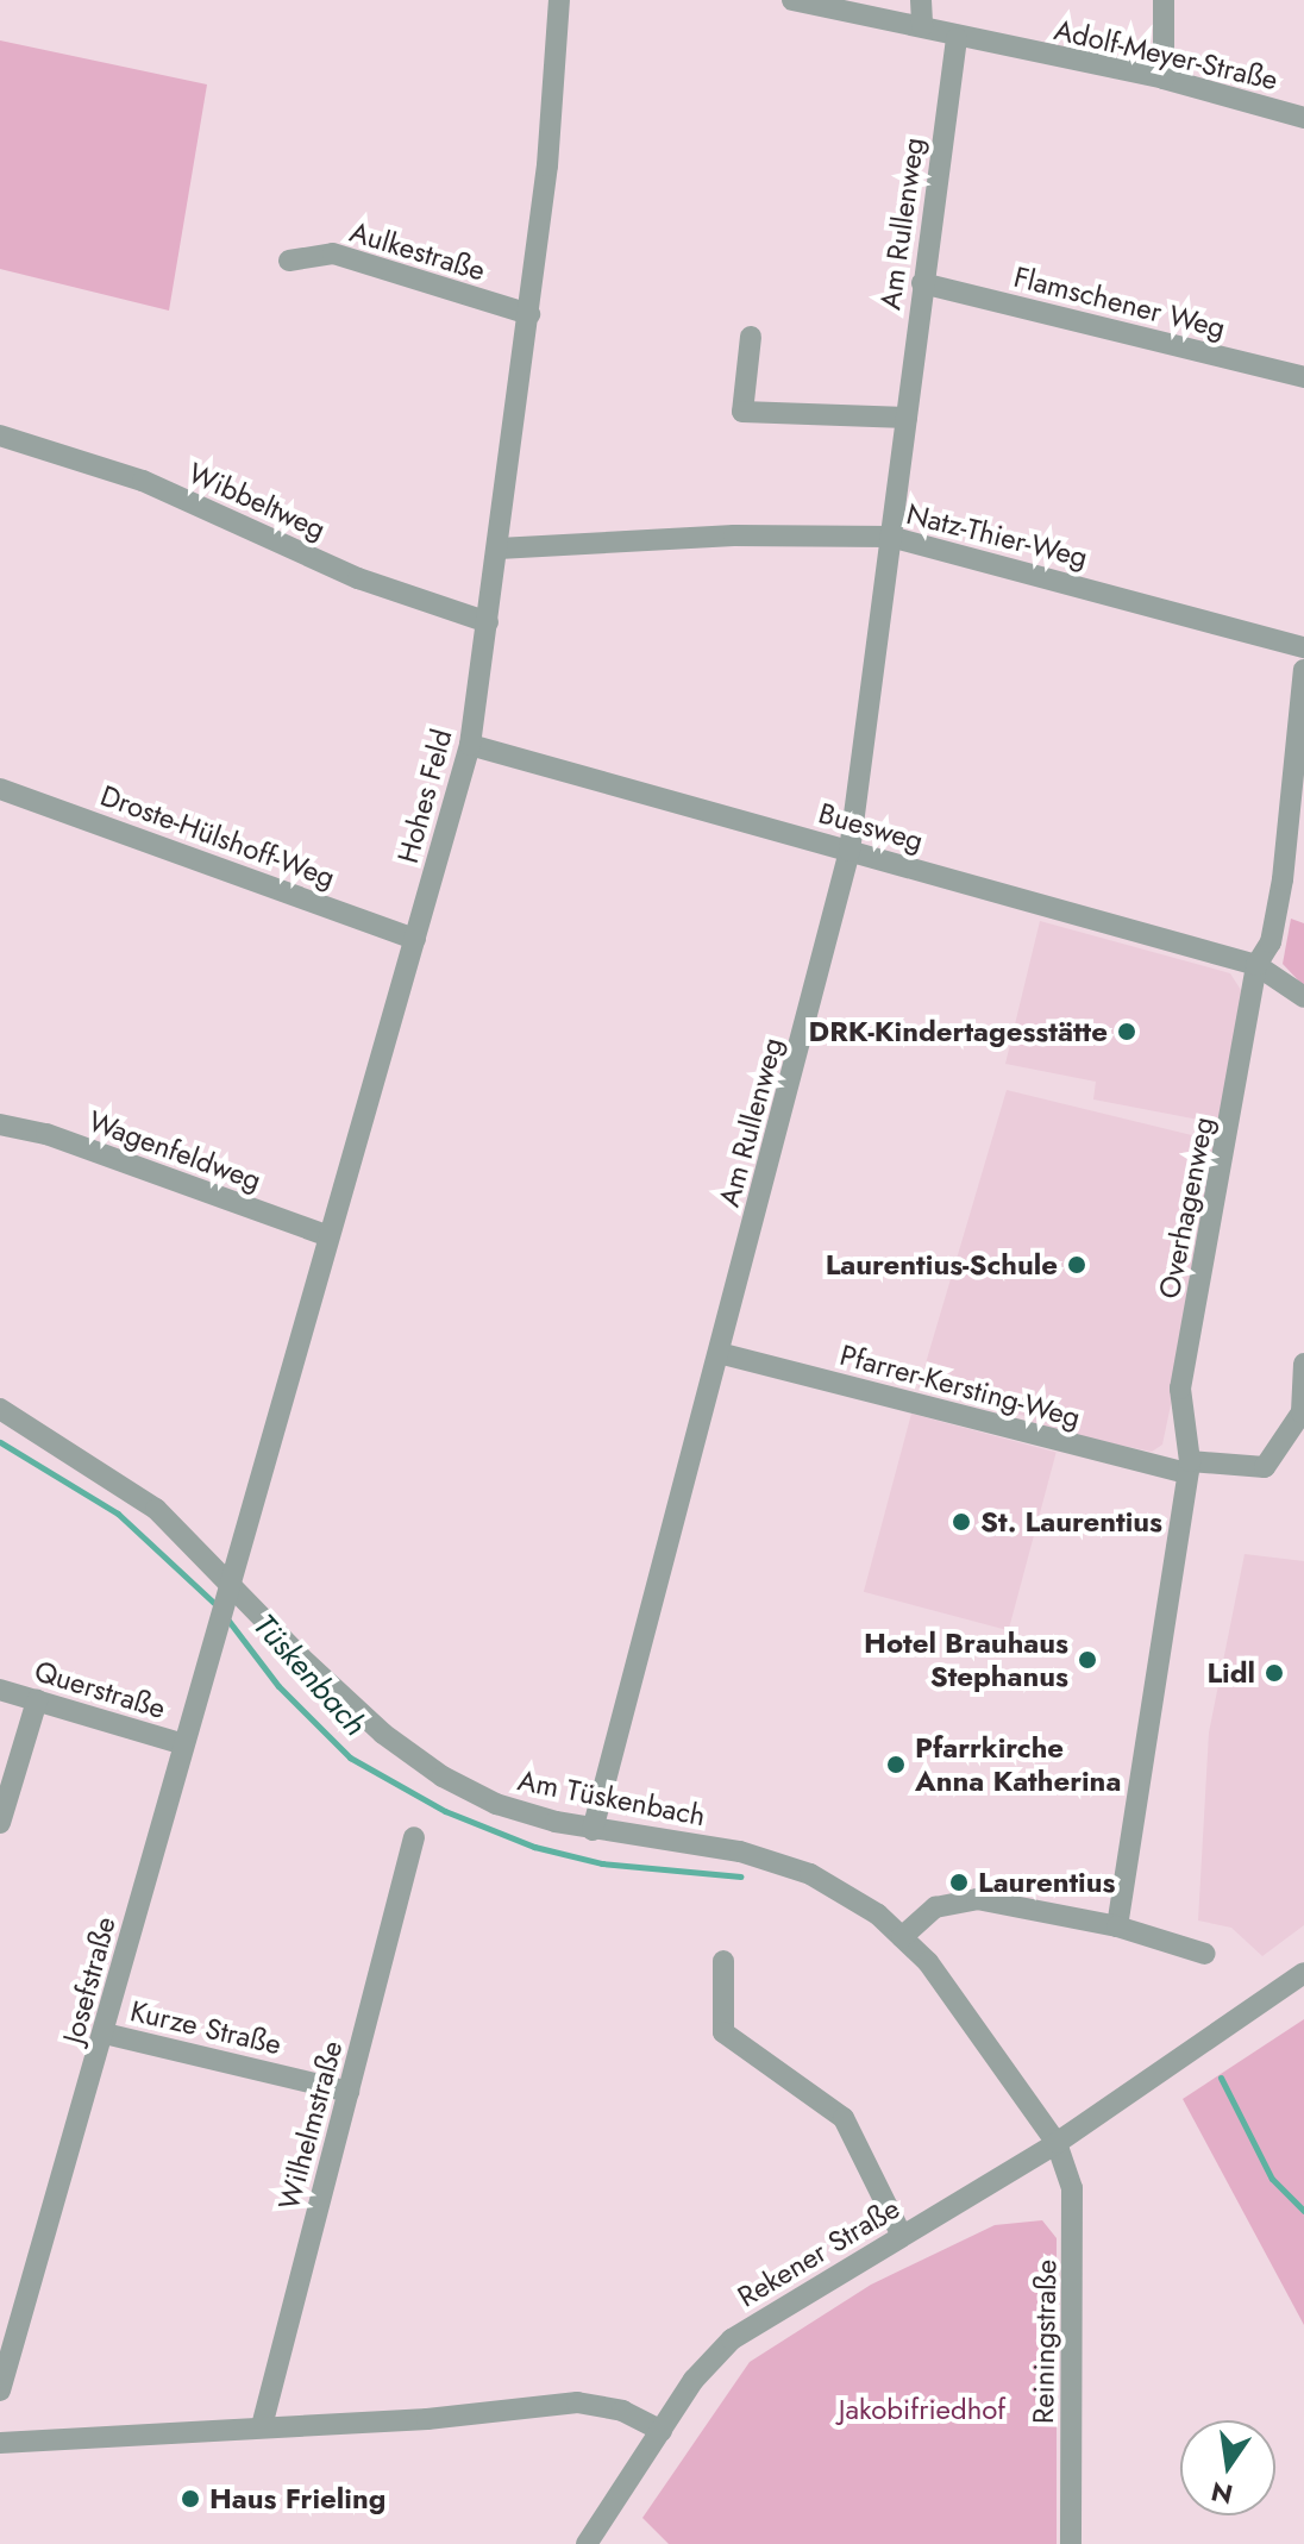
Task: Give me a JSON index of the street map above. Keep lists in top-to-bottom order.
{
  "streets": {
    "street": [
      "Adolf-Meyer-Straße",
      "Am Rullenweg",
      "Aulkestraße",
      "Flamschener Weg",
      "Wibbeltweg",
      "Natz-Thier-Weg",
      "Hohes Feld",
      "Buesweg",
      "Droste-Hülshoff-Weg",
      "Wagenfeldweg",
      "Overhagenweg",
      "Pfarrer-Kersting-Weg",
      "Querstraße",
      "Am Tüskenbach",
      "Josefstraße",
      "Kurze Straße",
      "Wilhelmstraße",
      "Rekener Straße",
      "Reiningstraße"
    ]
  },
  "crossings": [
    ["Adolf-Meyer-Straße", "Am Rullenweg"],
    ["Am Rullenweg", "Flamschener Weg"],
    ["Am Rullenweg", "Natz-Thier-Weg"],
    ["Am Rullenweg", "Buesweg"],
    ["Am Rullenweg", "Pfarrer-Kersting-Weg"],
    ["Am Rullenweg", "Am Tüskenbach"],
    ["Aulkestraße", "Hohes Feld"],
    ["Wibbeltweg", "Hohes Feld"],
    ["Natz-Thier-Weg", "Hohes Feld"],
    ["Hohes Feld", "Buesweg"],
    ["Hohes Feld", "Droste-Hülshoff-Weg"],
    ["Hohes Feld", "Wagenfeldweg"],
    ["Hohes Feld", "Am Tüskenbach"],
    ["Hohes Feld", "Josefstraße"],
    ["Buesweg", "Overhagenweg"],
    ["Overhagenweg", "Pfarrer-Kersting-Weg"],
    ["Querstraße", "Josefstraße"],
    ["Am Tüskenbach", "Josefstraße"],
    ["Am Tüskenbach", "Rekener Straße"],
    ["Am Tüskenbach", "Reiningstraße"],
    ["Josefstraße", "Kurze Straße"],
    ["Kurze Straße", "Wilhelmstraße"],
    ["Rekener Straße", "Reiningstraße"]
  ],
  "water": ["Tüskenbach"],
  "parks": ["Jakobifriedhof"],
  "places": [
    "DRK-Kindertagesstätte",
    "Laurentius-Schule",
    "St. Laurentius",
    "Hotel Brauhaus Stephanus",
    "Lidl",
    "Pfarrkirche Anna Katherina",
    "Laurentius",
    "Haus Frieling"
  ],
  "north": "bottom"
}
